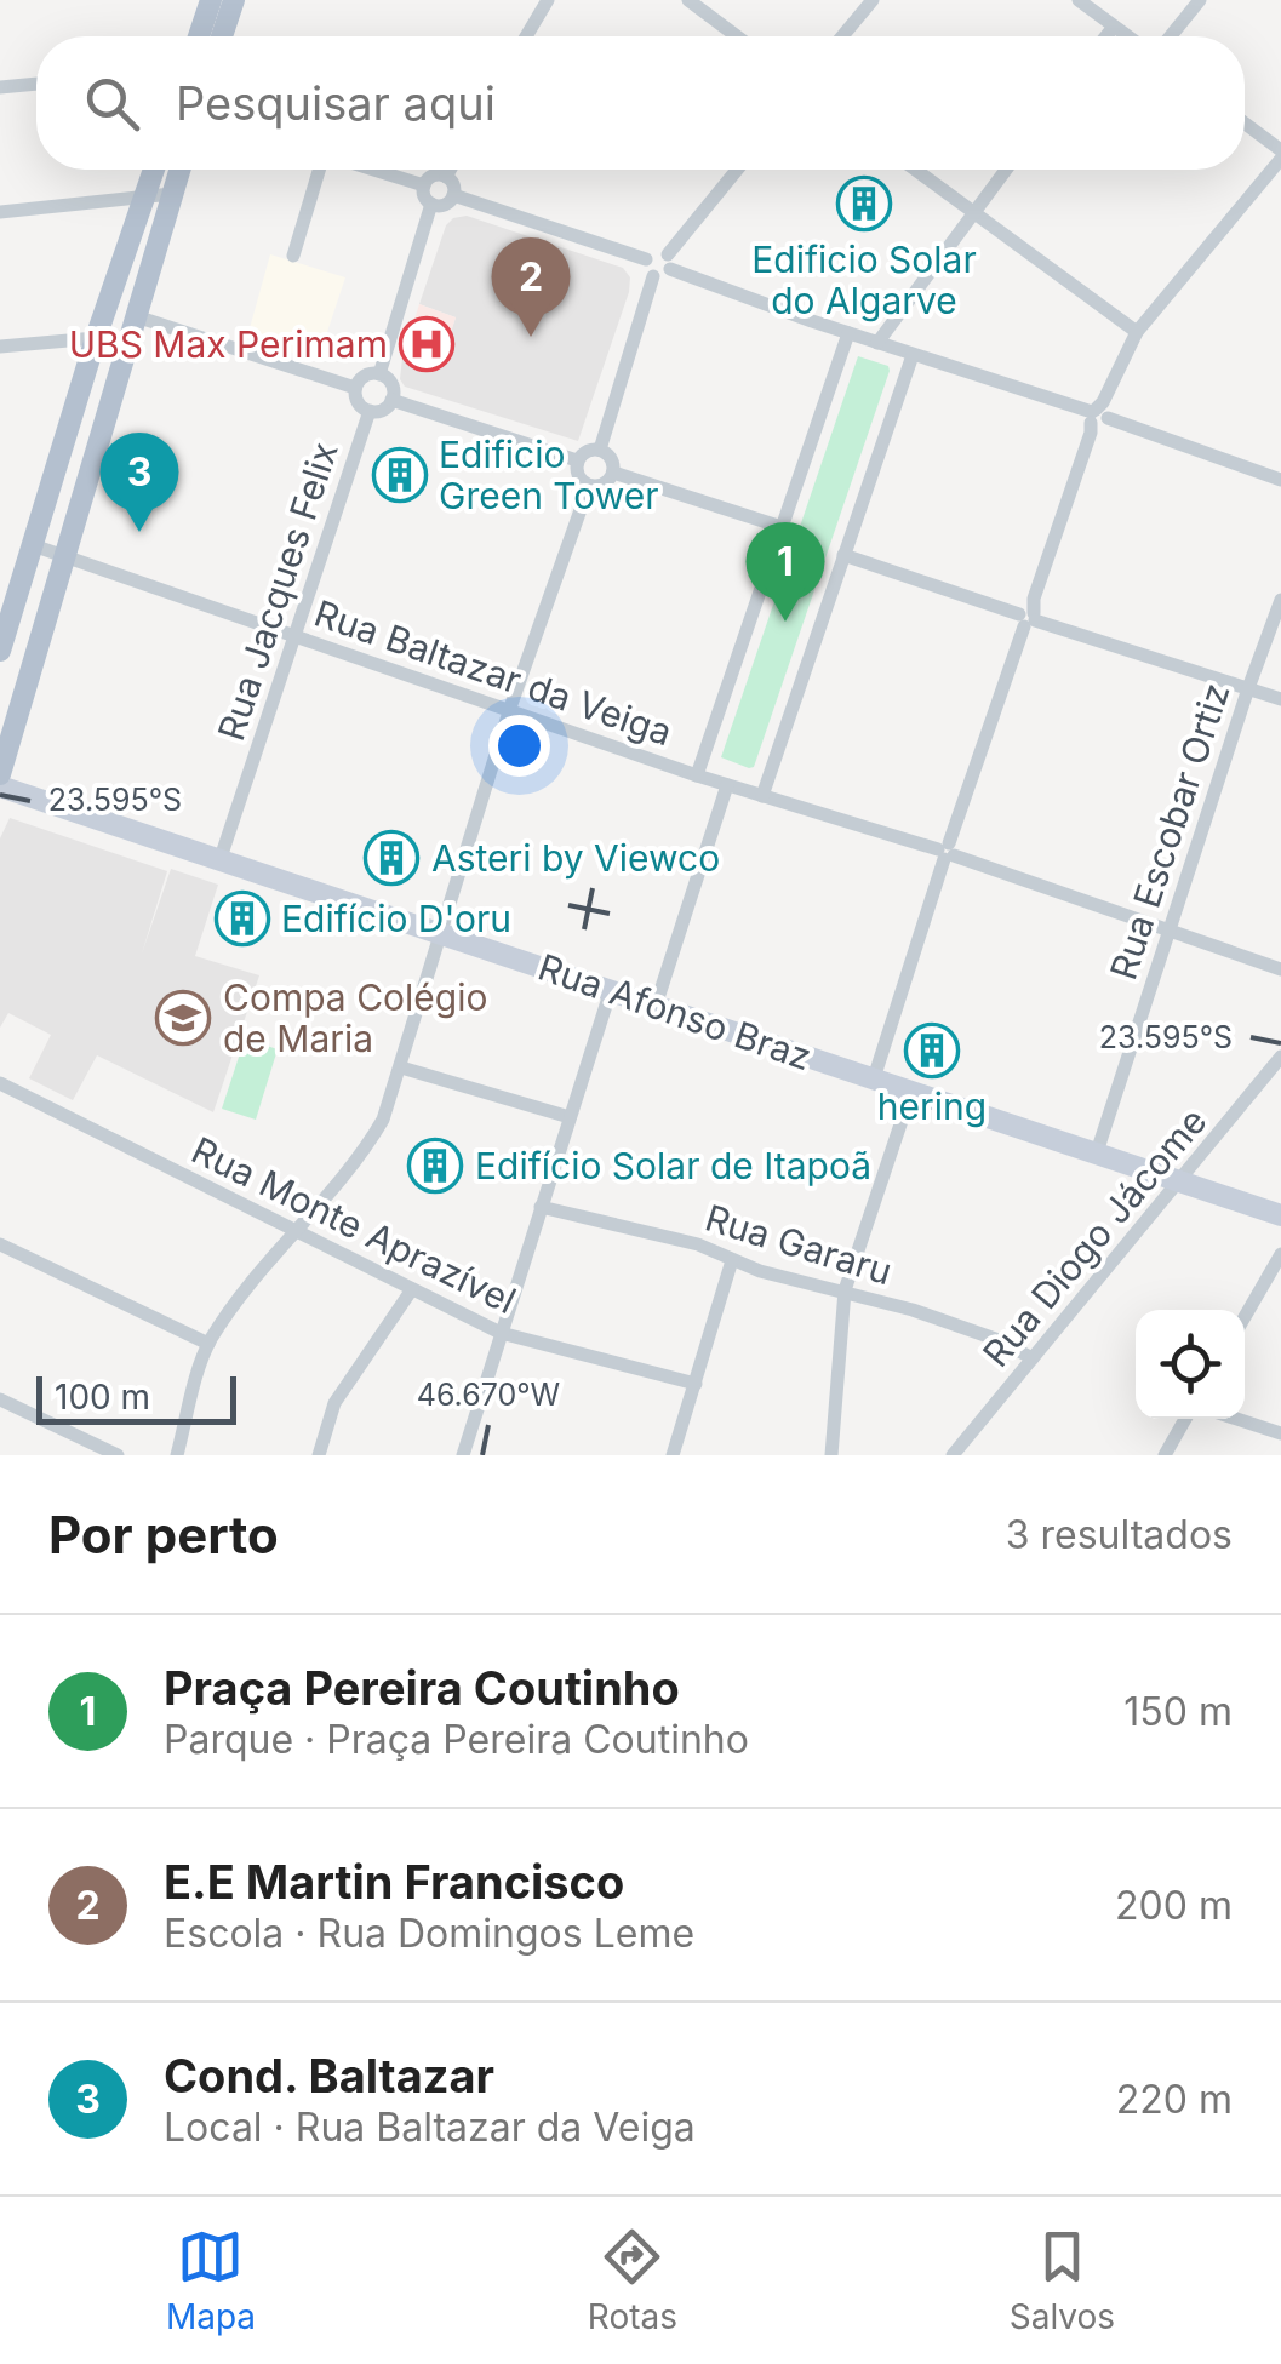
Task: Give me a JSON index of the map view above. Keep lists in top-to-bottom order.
{
  "streets": {
    "street": [
      "Rua Jacques Felix",
      "Rua Baltazar da Veiga",
      "Rua Escobar Ortiz",
      "Rua Afonso Braz",
      "Rua Monte Aprazível",
      "Rua Diogo Jácome",
      "Rua Gararu"
    ]
  },
  "crossings": [
    ["Rua Jacques Felix", "Rua Baltazar da Veiga"],
    ["Rua Jacques Felix", "Rua Afonso Braz"],
    ["Rua Baltazar da Veiga", "Rua Escobar Ortiz"],
    ["Rua Escobar Ortiz", "Rua Afonso Braz"],
    ["Rua Afonso Braz", "Rua Diogo Jácome"],
    ["Rua Diogo Jácome", "Rua Gararu"]
  ],
  "places": {
    "building": [
      "Edificio Solar do Algarve",
      "Edificio Green Tower",
      "Asteri by Viewco",
      "Edifício D'oru",
      "hering",
      "Edifício Solar de Itapoã"
    ],
    "hospital": ["UBS Max Perimam"],
    "school or university": ["Compa Colégio de Maria"]
  },
  "scale_bar": "100 m",
  "page": {
    "search": "Pesquisar aqui",
    "pins": ["2", "3", "1"],
    "scale": "100 m",
    "heading": ["Por perto", "3 resultados"],
    "list": [
      {
        "mark": "1",
        "name": "Praça Pereira Coutinho",
        "note": "Parque · Praça Pereira Coutinho",
        "value": "150 m"
      },
      {
        "mark": "2",
        "name": "E.E Martin Francisco",
        "note": "Escola · Rua Domingos Leme",
        "value": "200 m"
      },
      {
        "mark": "3",
        "name": "Cond. Baltazar",
        "note": "Local · Rua Baltazar da Veiga",
        "value": "220 m"
      }
    ],
    "nav": ["Mapa", "Rotas", "Salvos"]
  },
  "coordinates": ["23.595°S", "46.670°W"]
}
